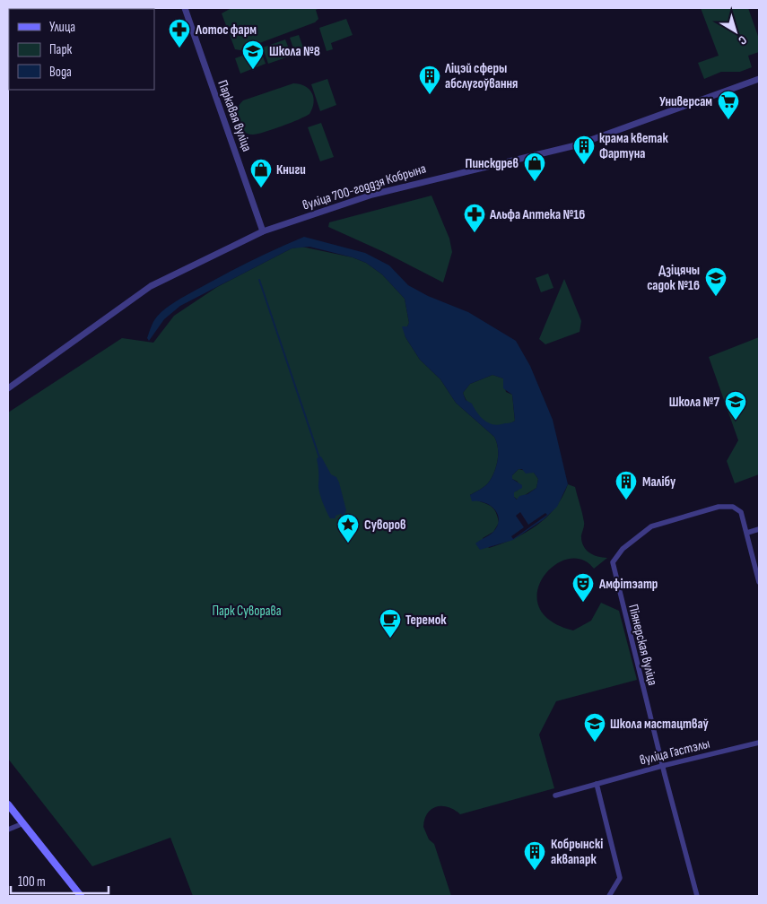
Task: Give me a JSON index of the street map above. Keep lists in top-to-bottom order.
{
  "streets": {
    "street": [
      "Паркавая вуліца",
      "вуліца 700-годдзя Кобрына",
      "Піянерская вуліца",
      "вуліца Гастэлы"
    ]
  },
  "crossings": [
    ["Паркавая вуліца", "вуліца 700-годдзя Кобрына"],
    ["Піянерская вуліца", "вуліца Гастэлы"]
  ],
  "parks": ["Парк Суворава"],
  "places": {
    "pharmacy": ["Лотос фарм", "Альфа Аптека №16"],
    "school or university": [
      "Школа №8",
      "Дзіцячы садок №16",
      "Школа №7",
      "Школа мастацтваў"
    ],
    "building": [
      "Ліцэй сферы абслугоўвання",
      "крама кветак Фартуна",
      "Малібу",
      "Кобрынскі аквапарк"
    ],
    "supermarket": ["Универсам"],
    "shop": ["Пинскдрев", "Книги"],
    "place": ["Суворов"],
    "theatre": ["Амфітэатр"],
    "cafe": ["Теремок"]
  },
  "legend": ["Улица", "Парк", "Вода"],
  "scale_bar": "100 m",
  "north": "bottom right"
}
